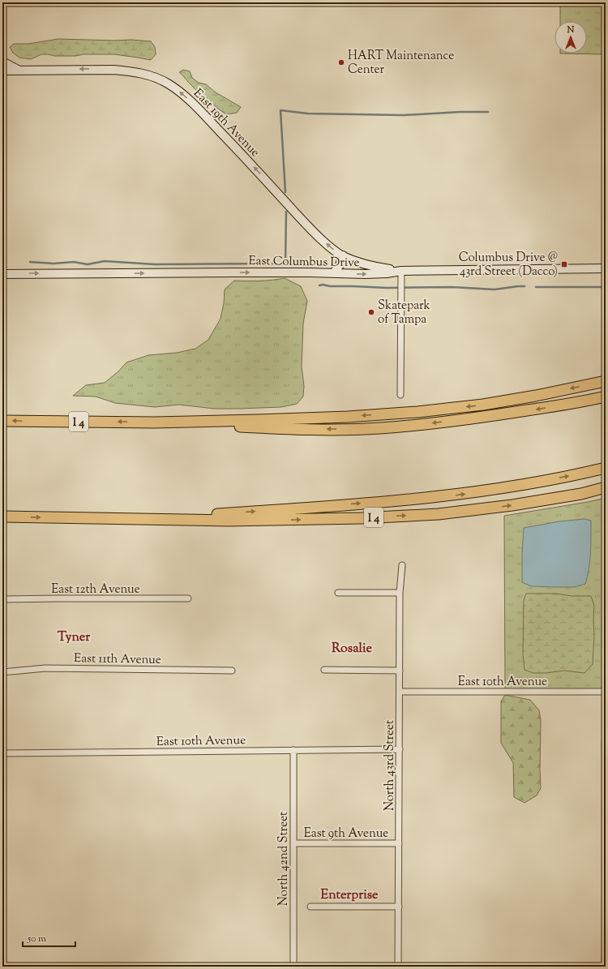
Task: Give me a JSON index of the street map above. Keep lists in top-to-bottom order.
{
  "streets": {
    "highway": ["I 4"],
    "main road": ["East 19th Avenue", "East Columbus Drive"],
    "street": [
      "East 12th Avenue",
      "East 11th Avenue",
      "East 10th Avenue",
      "North 43rd Street",
      "East 9th Avenue",
      "North 42nd Street"
    ]
  },
  "crossings": [
    ["East 19th Avenue", "East Columbus Drive"],
    ["East 10th Avenue", "North 43rd Street"],
    ["East 10th Avenue", "North 42nd Street"],
    ["North 43rd Street", "East 9th Avenue"],
    ["East 9th Avenue", "North 42nd Street"]
  ],
  "one_way": ["East 19th Avenue", "East Columbus Drive"],
  "districts": ["Tyner", "Rosalie", "Enterprise"],
  "places": {
    "other": ["HART Maintenance Center", "Skatepark of Tampa"],
    "transit": ["Columbus Drive @ 43rd Street (Dacco)"]
  },
  "scale_bar": "50 m",
  "north": "top"
}
